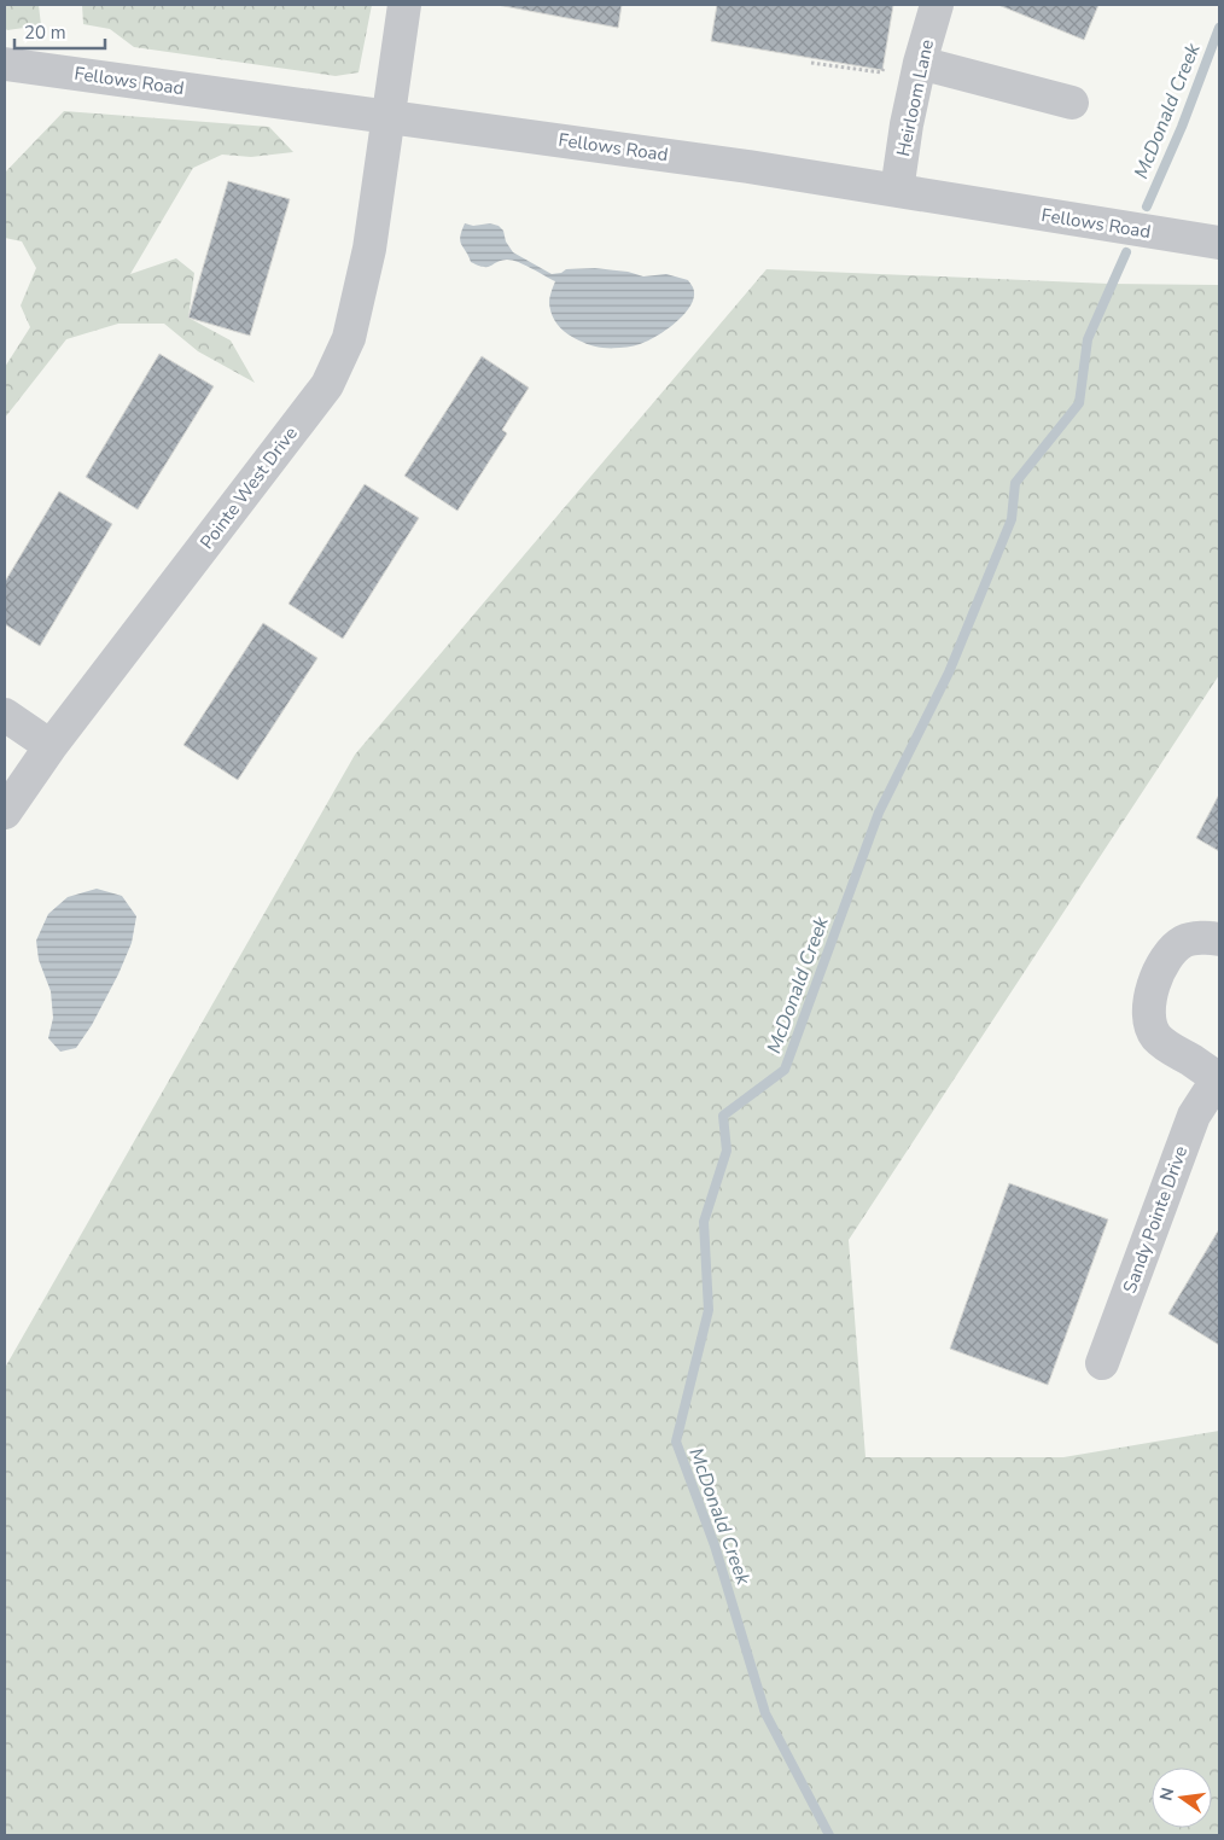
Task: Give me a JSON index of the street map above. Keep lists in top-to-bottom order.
{
  "streets": {
    "street": [
      "Fellows Road",
      "Heirloom Lane",
      "Pointe West Drive",
      "Sandy Pointe Drive"
    ]
  },
  "crossings": [
    ["Fellows Road", "Heirloom Lane"],
    ["Fellows Road", "Pointe West Drive"]
  ],
  "water": ["McDonald Creek"],
  "scale_bar": "20 m",
  "north": "left"
}
